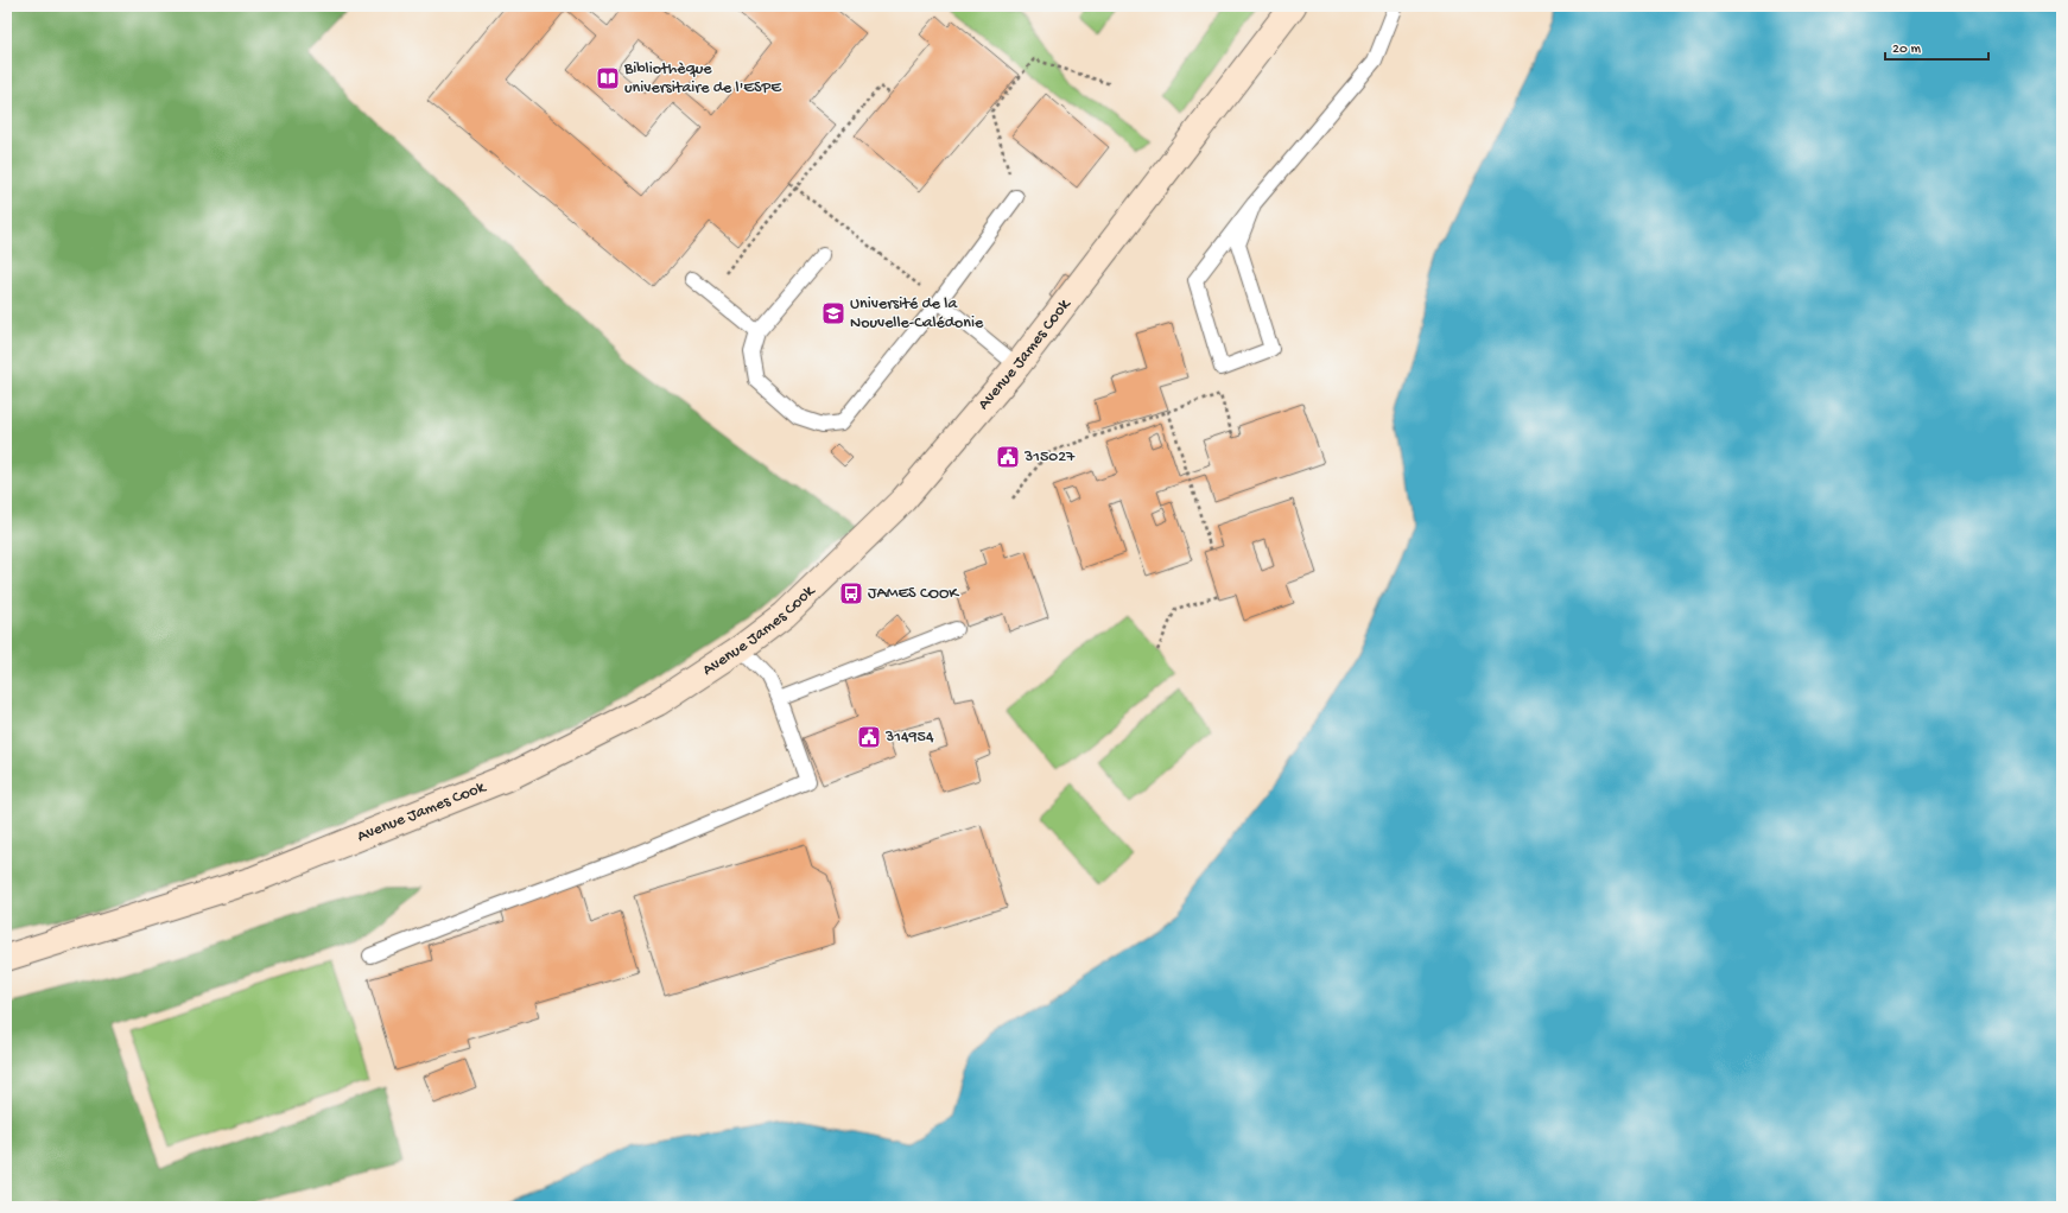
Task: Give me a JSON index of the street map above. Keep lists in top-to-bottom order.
{
  "streets": {
    "main road": ["Avenue James Cook"]
  },
  "places": {
    "library": ["Bibliothèque universitaire de l'ESPE"],
    "school or university": ["Université de la Nouvelle-Calédonie"],
    "public building": ["315027", "314954"],
    "bus stop": ["JAMES COOK"]
  },
  "scale_bar": "20 m"
}
